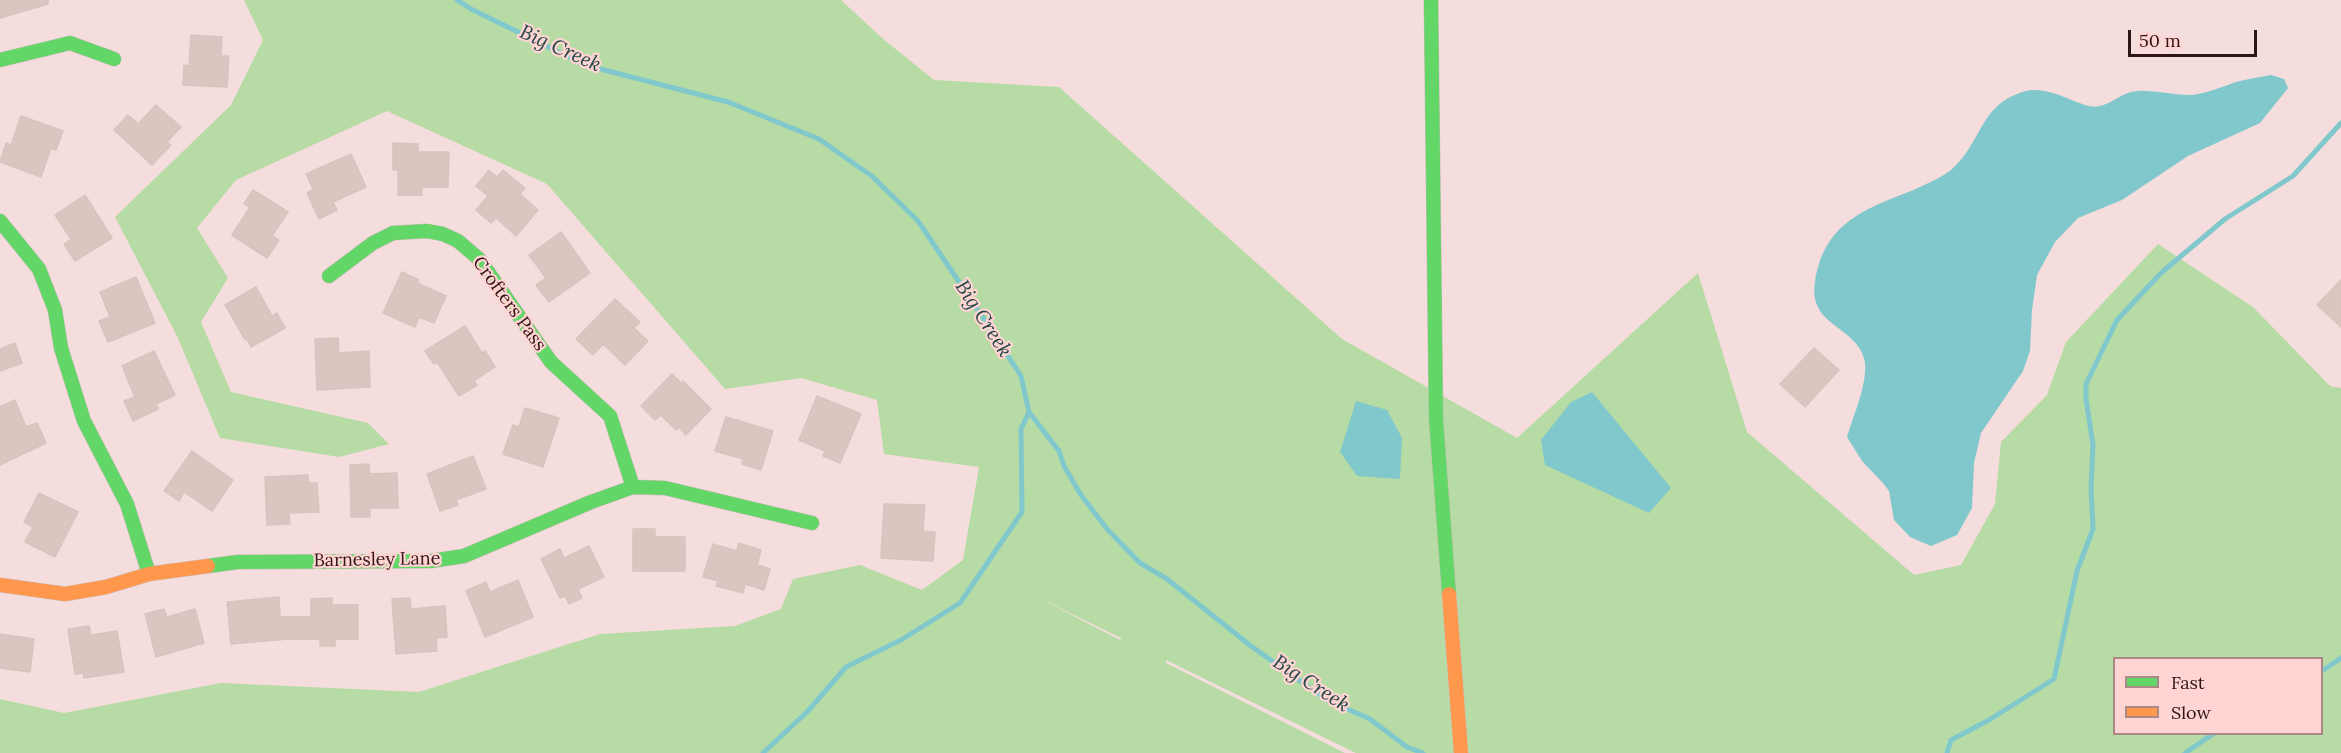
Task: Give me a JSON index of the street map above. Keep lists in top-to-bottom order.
{
  "streets": {
    "street": ["Crofters Pass", "Barnesley Lane"]
  },
  "crossings": [
    ["Crofters Pass", "Barnesley Lane"]
  ],
  "water": ["Big Creek"],
  "legend": ["Fast", "Slow"],
  "scale_bar": "50 m"
}
